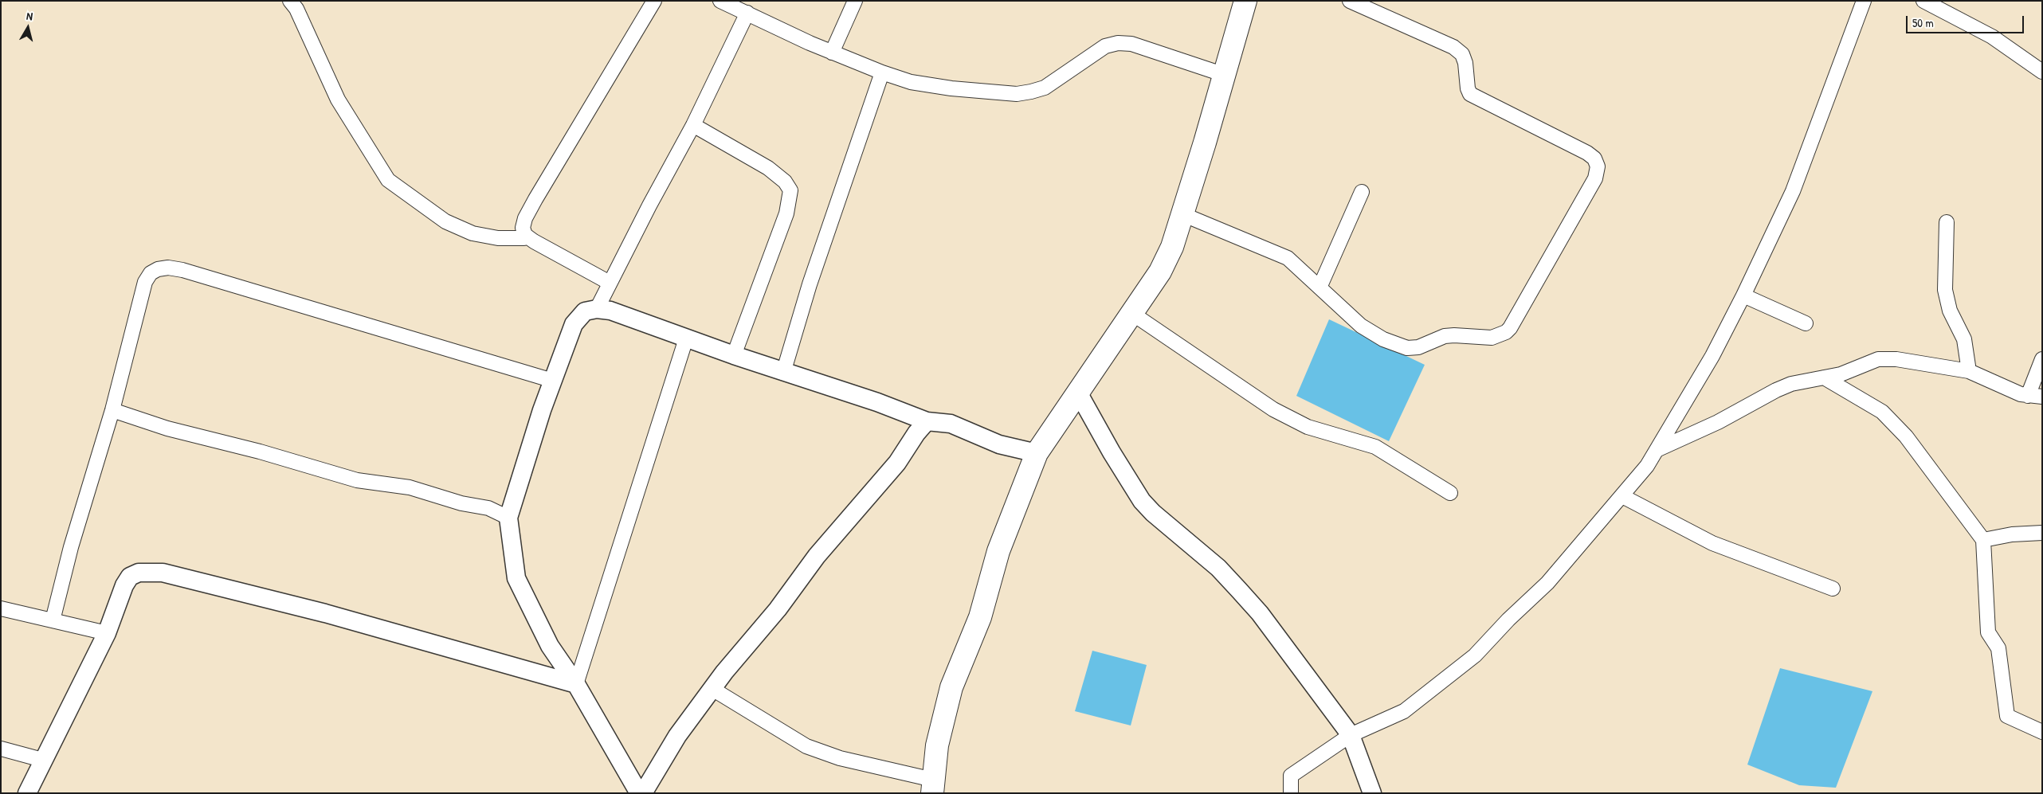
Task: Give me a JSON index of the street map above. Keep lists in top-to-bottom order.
{
  "scale_bar": "50 m",
  "north": "top"
}
